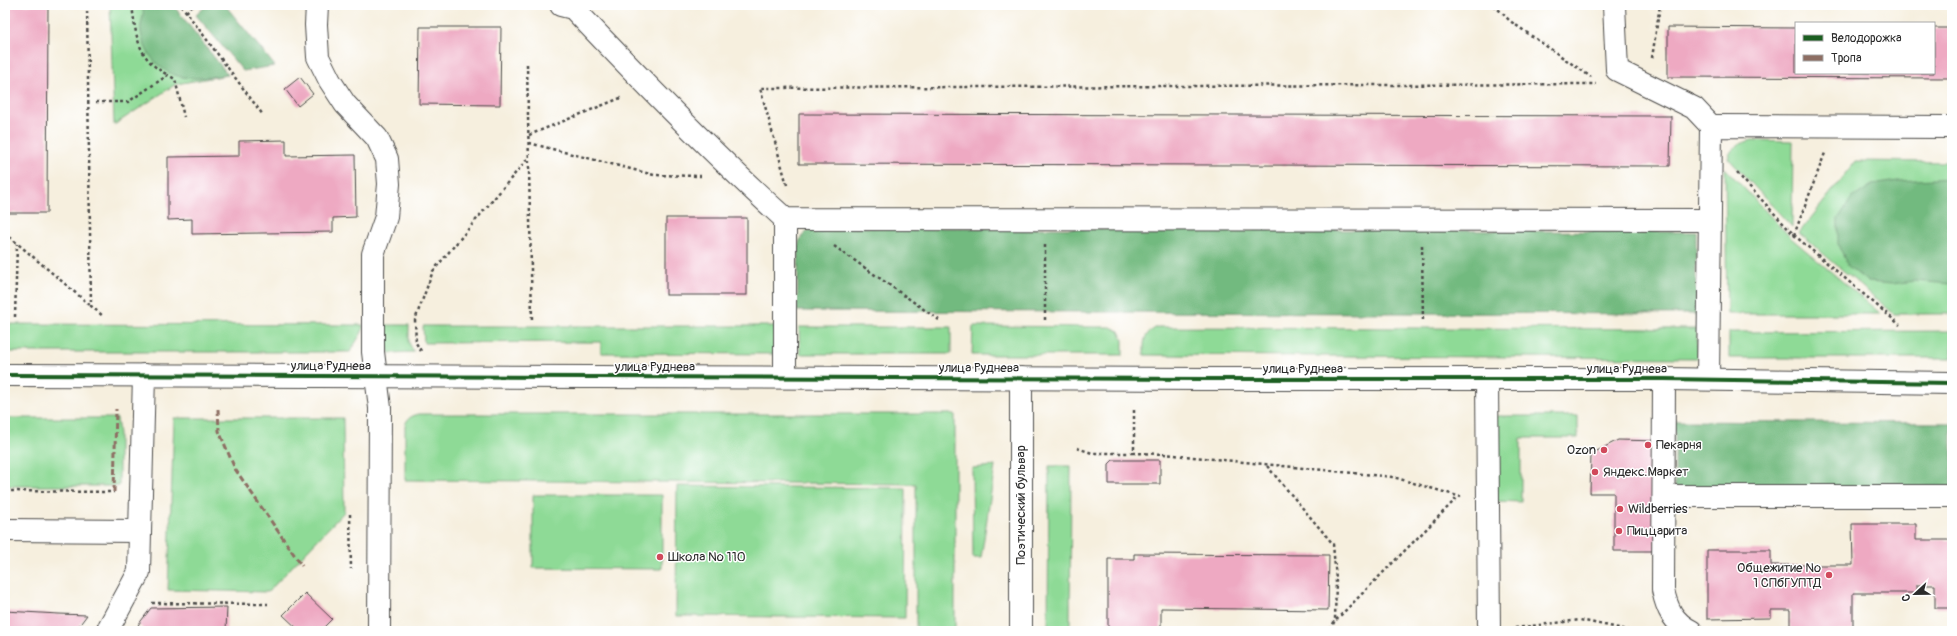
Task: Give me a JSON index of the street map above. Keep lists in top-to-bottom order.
{
  "streets": {
    "street": ["улица Руднева", "Поэтический бульвар"]
  },
  "crossings": [
    ["улица Руднева", "Поэтический бульвар"]
  ],
  "places": [
    "Пекарня",
    "Ozon",
    "Яндекс.Маркет",
    "Wildberries",
    "Пиццарита",
    "Школа № 110",
    "Общежитие № 1 СПбГУПТД"
  ],
  "legend": ["Велодорожка", "Тропа"],
  "north": "left"
}
